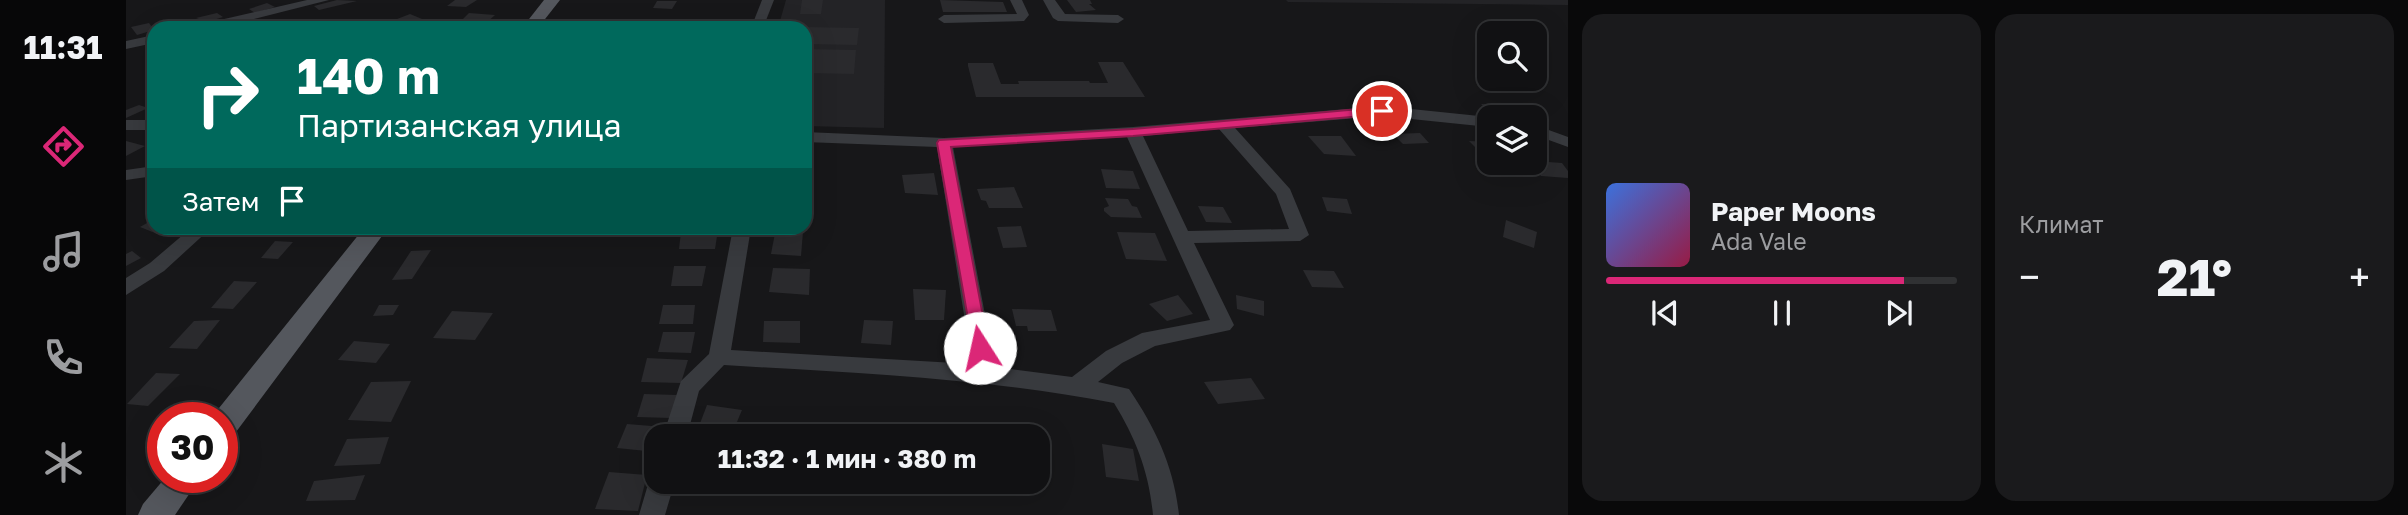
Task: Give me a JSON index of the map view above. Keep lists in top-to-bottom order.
{
  "page": {
    "tabs": "11:31",
    "tile": "Климат",
    "turn": ["140 m", "Партизанская улица"],
    "then": "Затем",
    "song": ["Paper Moons", "Ada Vale"],
    "heat": ["−", "21°", "+"],
    "limit": "30",
    "trip": "11:32 · 1 мин · 380 m"
  }
}
